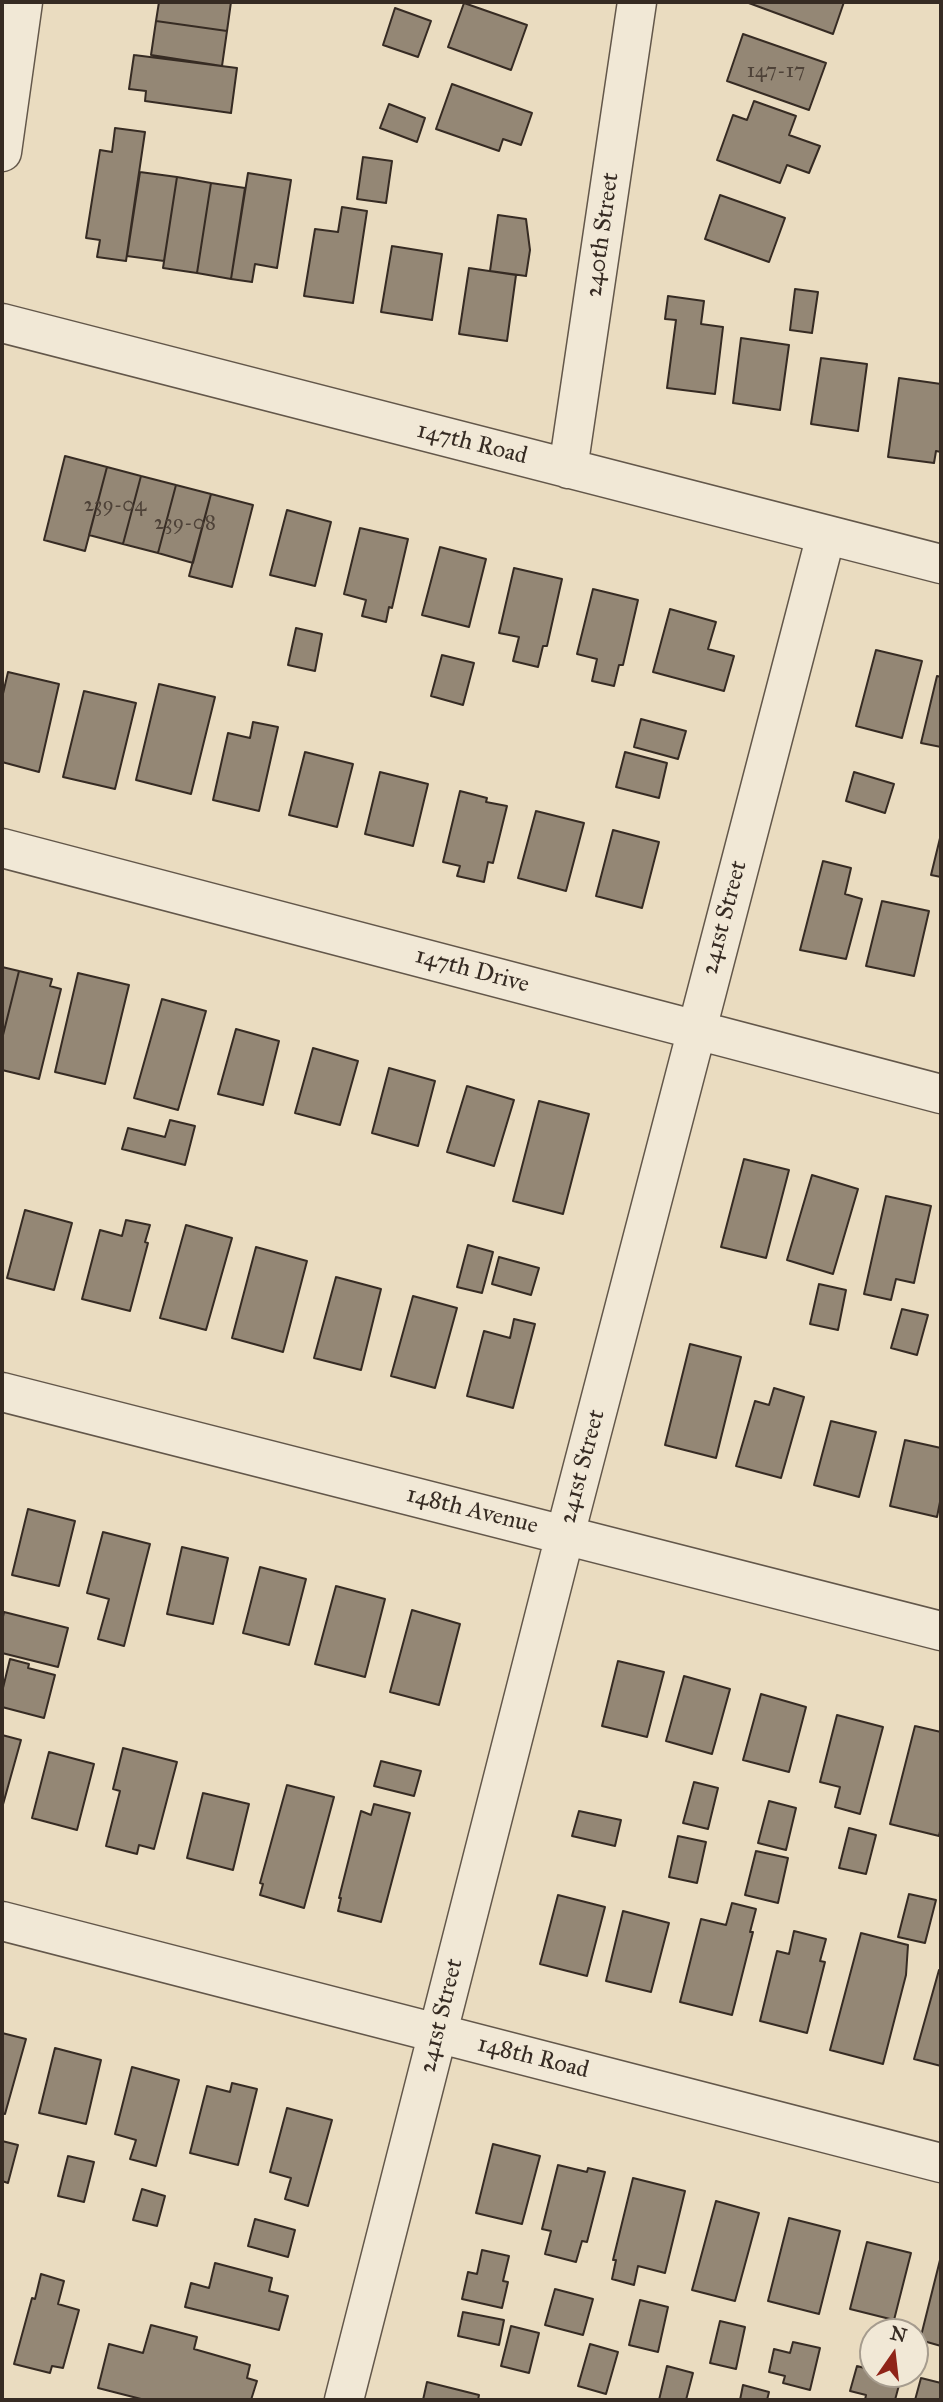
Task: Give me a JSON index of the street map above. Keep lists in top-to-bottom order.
{
  "streets": {
    "street": [
      "240th Street",
      "147th Road",
      "241st Street",
      "147th Drive",
      "148th Avenue",
      "148th Road"
    ]
  },
  "crossings": [
    ["240th Street", "147th Road"],
    ["147th Road", "241st Street"],
    ["241st Street", "147th Drive"],
    ["241st Street", "148th Avenue"],
    ["241st Street", "148th Road"]
  ],
  "house_numbers": ["147-17", "239-04", "239-08"],
  "north": "top"
}
